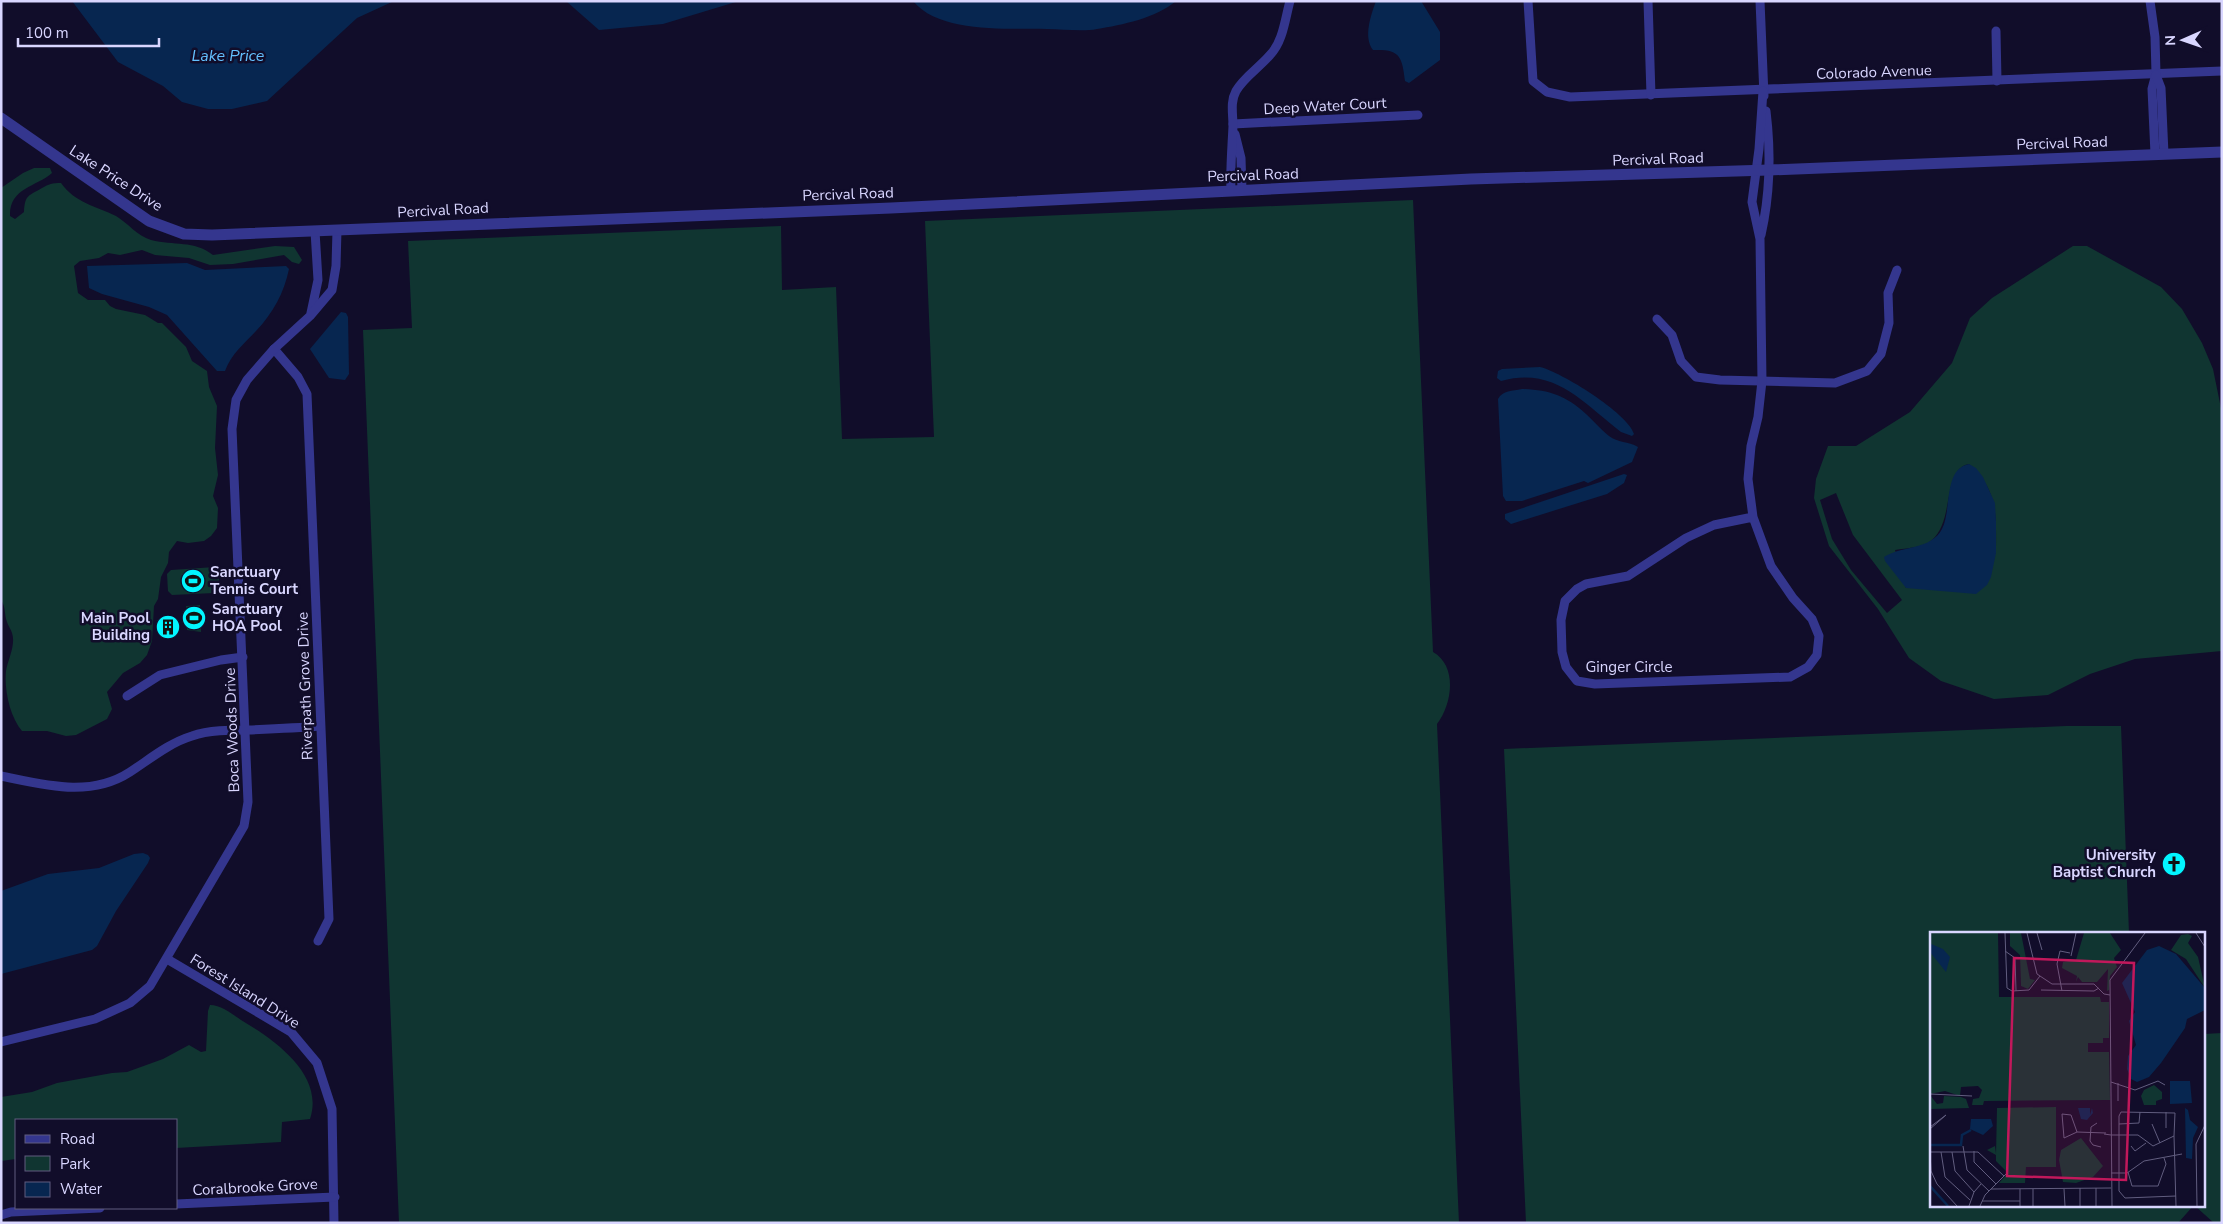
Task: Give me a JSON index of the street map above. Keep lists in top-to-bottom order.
{
  "streets": {
    "street": [
      "Colorado Avenue",
      "Deep Water Court",
      "Percival Road",
      "Lake Price Drive",
      "Ginger Circle",
      "Riverpath Grove Drive",
      "Boca Woods Drive",
      "Forest Island Drive",
      "Coralbrooke Grove"
    ]
  },
  "crossings": [
    ["Percival Road", "Lake Price Drive"],
    ["Percival Road", "Boca Woods Drive"],
    ["Riverpath Grove Drive", "Boca Woods Drive"],
    ["Boca Woods Drive", "Forest Island Drive"],
    ["Forest Island Drive", "Coralbrooke Grove"]
  ],
  "water": ["Lake Price"],
  "places": {
    "sports": ["Sanctuary Tennis Court", "Sanctuary HOA Pool"],
    "building": ["Main Pool Building"],
    "church": ["University Baptist Church"]
  },
  "legend": ["Road", "Park", "Water"],
  "scale_bar": "100 m",
  "north": "left"
}
